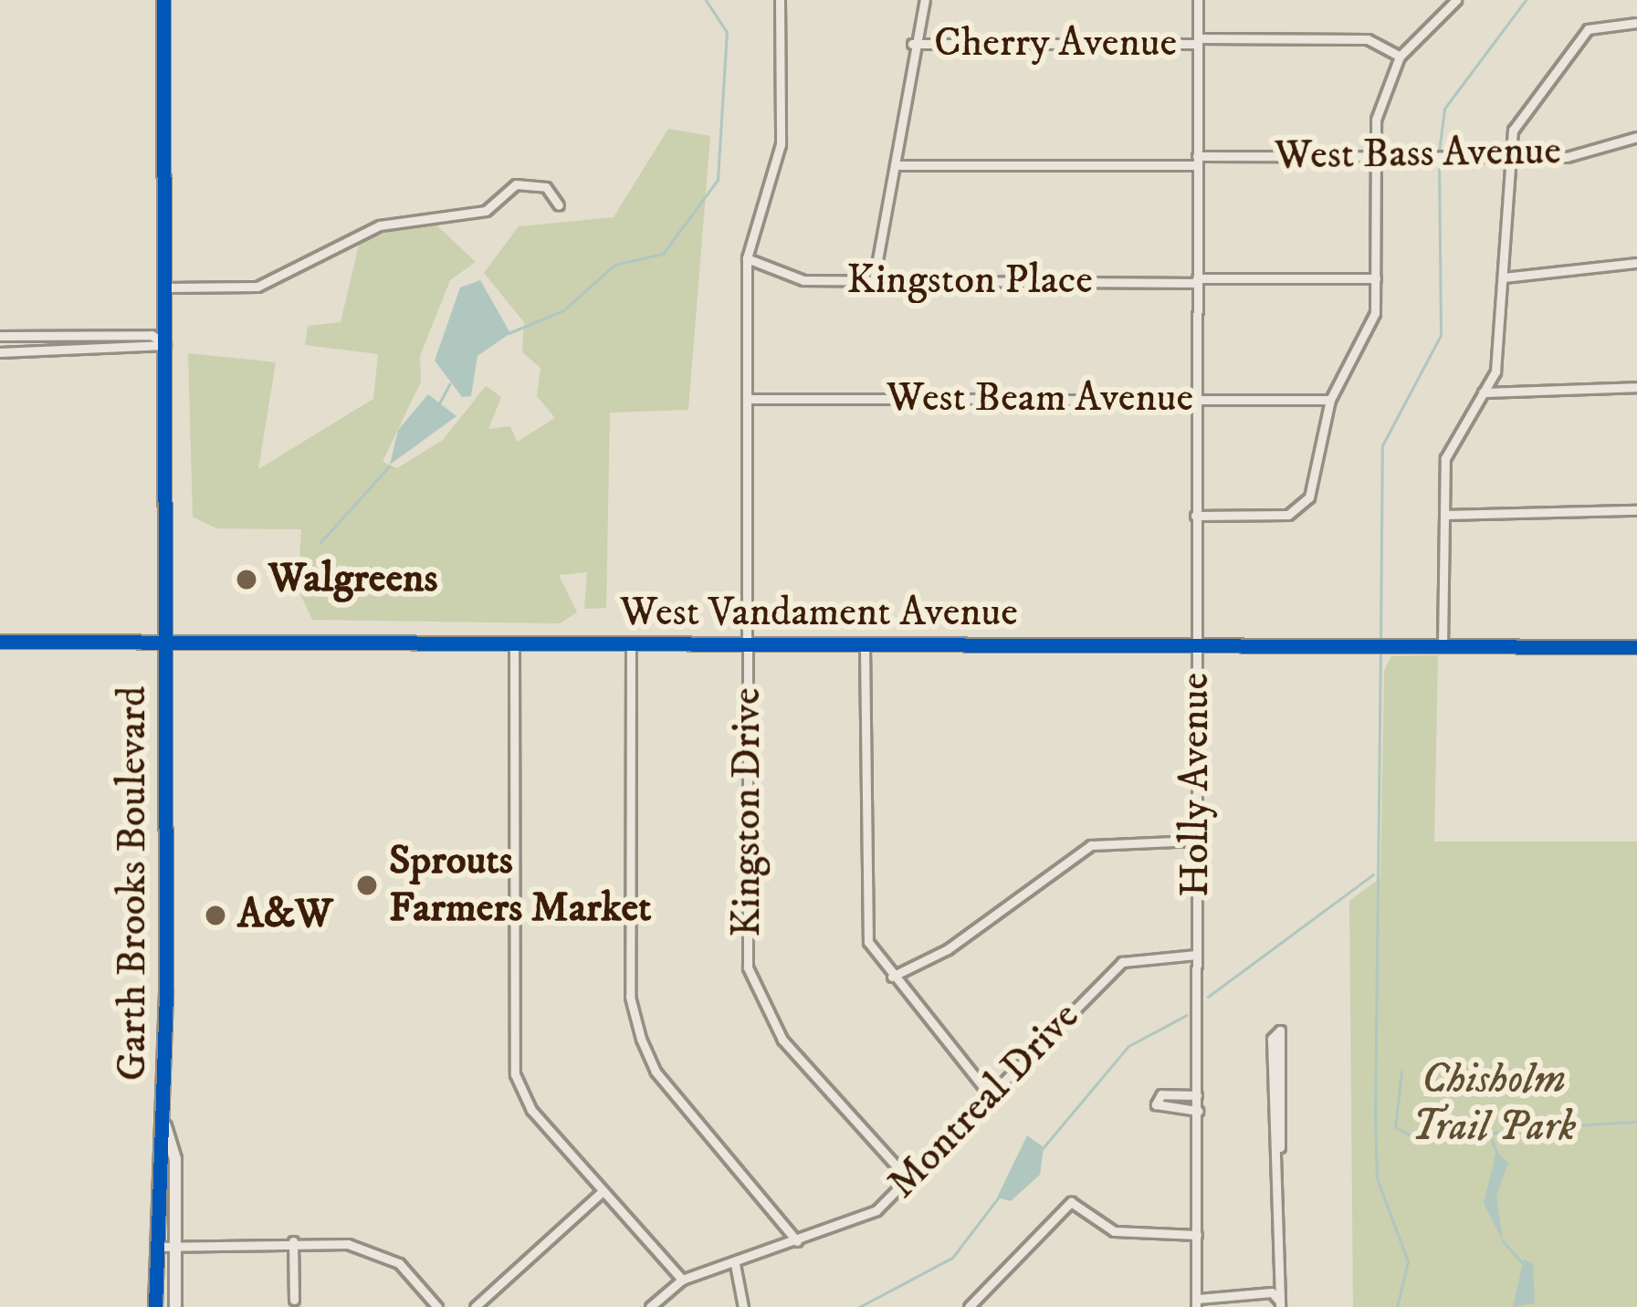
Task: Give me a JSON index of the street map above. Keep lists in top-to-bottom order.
{
  "streets": {
    "street": [
      "Cherry Avenue",
      "West Bass Avenue",
      "Kingston Place",
      "West Beam Avenue",
      "West Vandament Avenue",
      "Holly Avenue",
      "Kingston Drive",
      "Garth Brooks Boulevard",
      "Montreal Drive"
    ]
  },
  "crossings": [
    ["Cherry Avenue", "Holly Avenue"],
    ["West Bass Avenue", "Holly Avenue"],
    ["Kingston Place", "Holly Avenue"],
    ["Kingston Place", "Kingston Drive"],
    ["West Beam Avenue", "Holly Avenue"],
    ["West Beam Avenue", "Kingston Drive"],
    ["West Vandament Avenue", "Holly Avenue"],
    ["West Vandament Avenue", "Kingston Drive"],
    ["West Vandament Avenue", "Garth Brooks Boulevard"],
    ["Holly Avenue", "Montreal Drive"],
    ["Kingston Drive", "Montreal Drive"]
  ],
  "parks": ["Chisholm Trail Park"],
  "places": ["Walgreens", "Sprouts Farmers Market", "A&W"]
}
